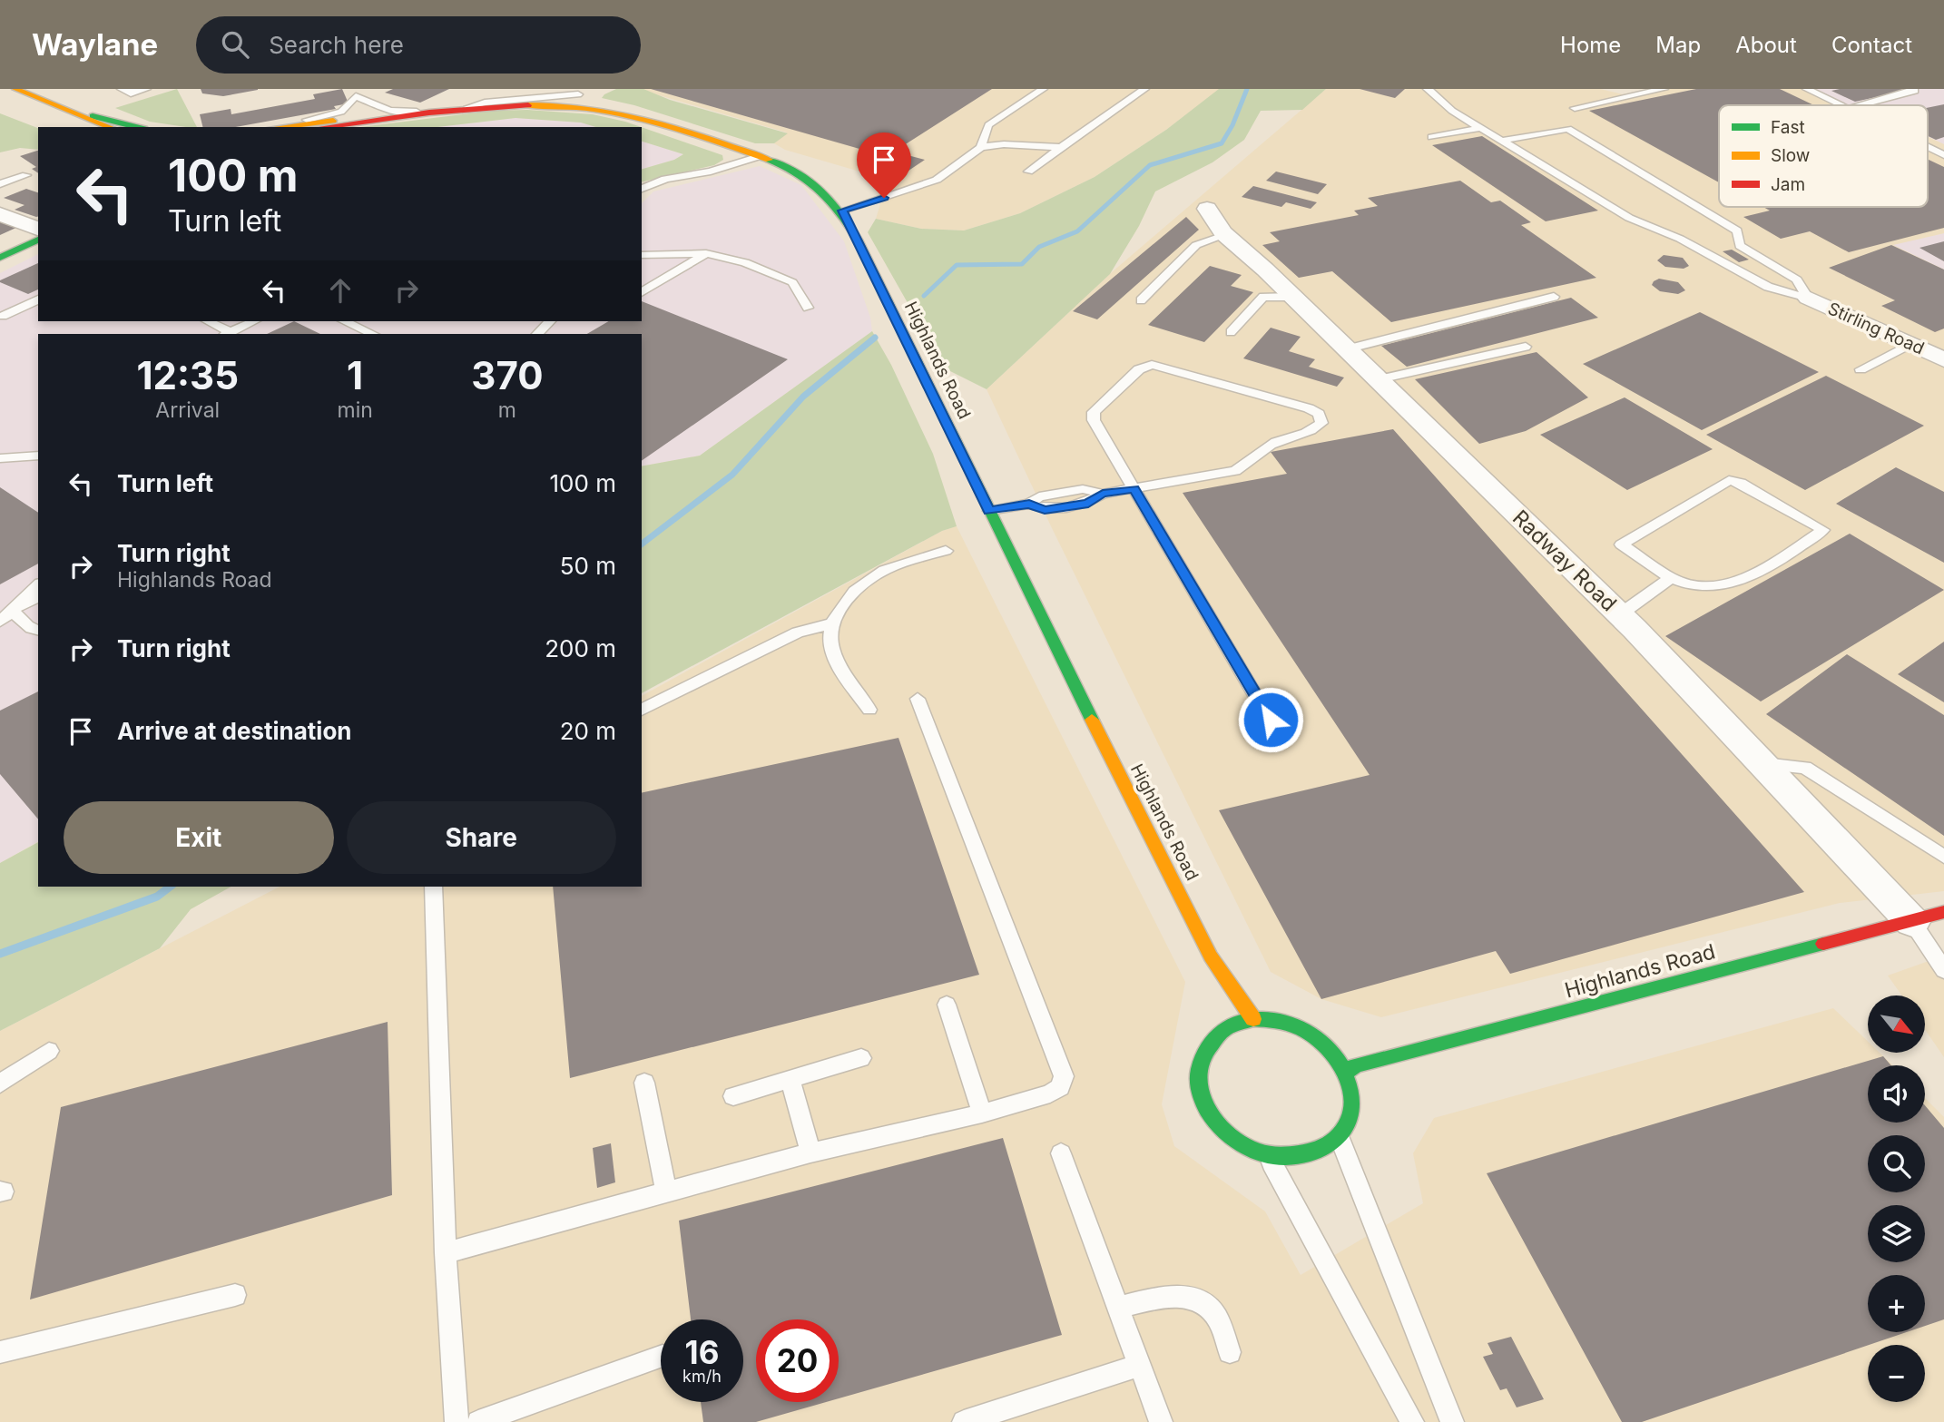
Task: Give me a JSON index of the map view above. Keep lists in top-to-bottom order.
{
  "streets": {
    "street": ["Stirling Road", "Highlands Road", "Radway Road"]
  },
  "crossings": [
    ["Highlands Road", "Radway Road"]
  ],
  "legend": ["Fast", "Slow", "Jam"],
  "north": "bottom right",
  "page": {
    "header": "Waylane",
    "search": "Search here",
    "nav": [
      "Home",
      "Map",
      "About",
      "Contact"
    ],
    "turn": ["100 m", "Turn left"],
    "eta": [
      "12:35",
      "Arrival",
      "1",
      "min",
      "370",
      "m"
    ],
    "list": [
      {
        "name": "Turn left",
        "value": "100 m"
      },
      {
        "name": "Turn right",
        "note": "Highlands Road",
        "value": "50 m"
      },
      {
        "name": "Turn right",
        "value": "200 m"
      },
      {
        "name": "Arrive at destination",
        "value": "20 m"
      }
    ],
    "buttons": ["Exit", "Share"],
    "map_buttons": ["+", "−"],
    "speed": "16 km/h",
    "limit": "20"
  }
}
